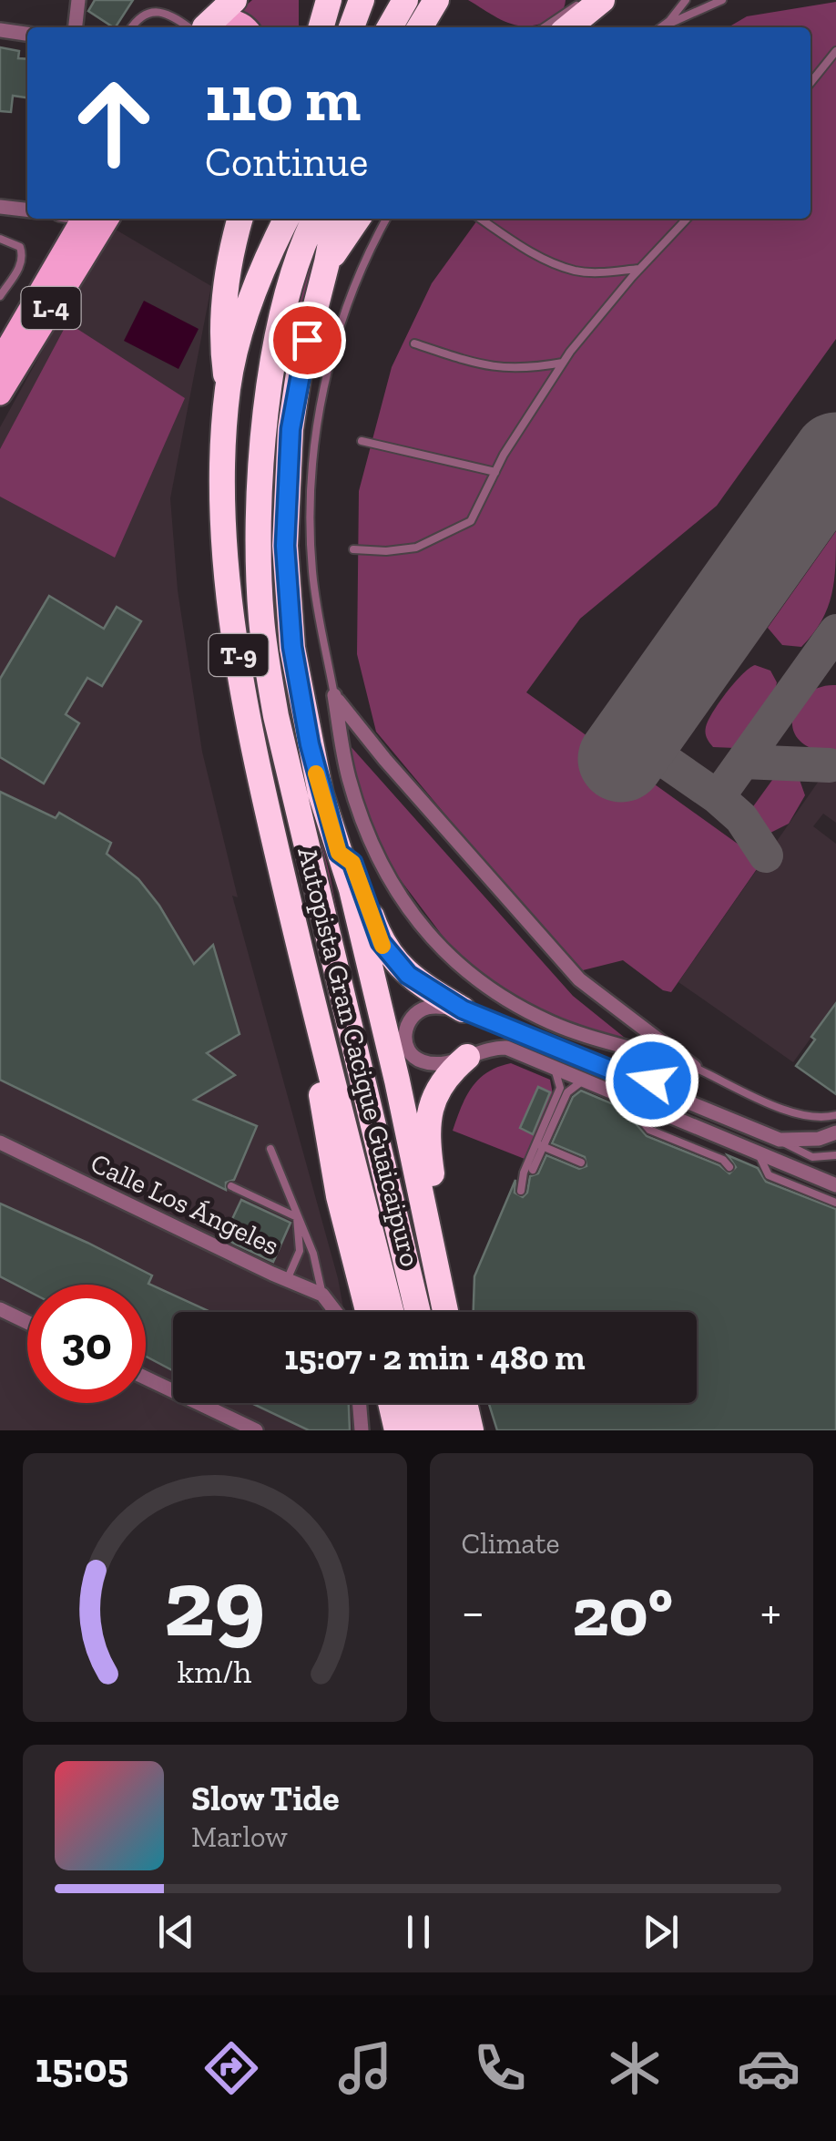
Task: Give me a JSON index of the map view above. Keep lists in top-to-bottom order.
{
  "streets": {
    "highway": ["T-9", "Autopista Gran Cacique Guaicaipuro"],
    "main road": ["L-4"],
    "street": ["Calle Los Ángeles"]
  },
  "page": {
    "turn": ["110 m", "Continue"],
    "limit": "30",
    "trip": "15:07 · 2 min · 480 m",
    "tile": "Climate",
    "heat": ["−", "20°", "+"],
    "song": ["Slow Tide", "Marlow"],
    "tabs": "15:05",
    "gauge": ["29", "km/h"]
  }
}
